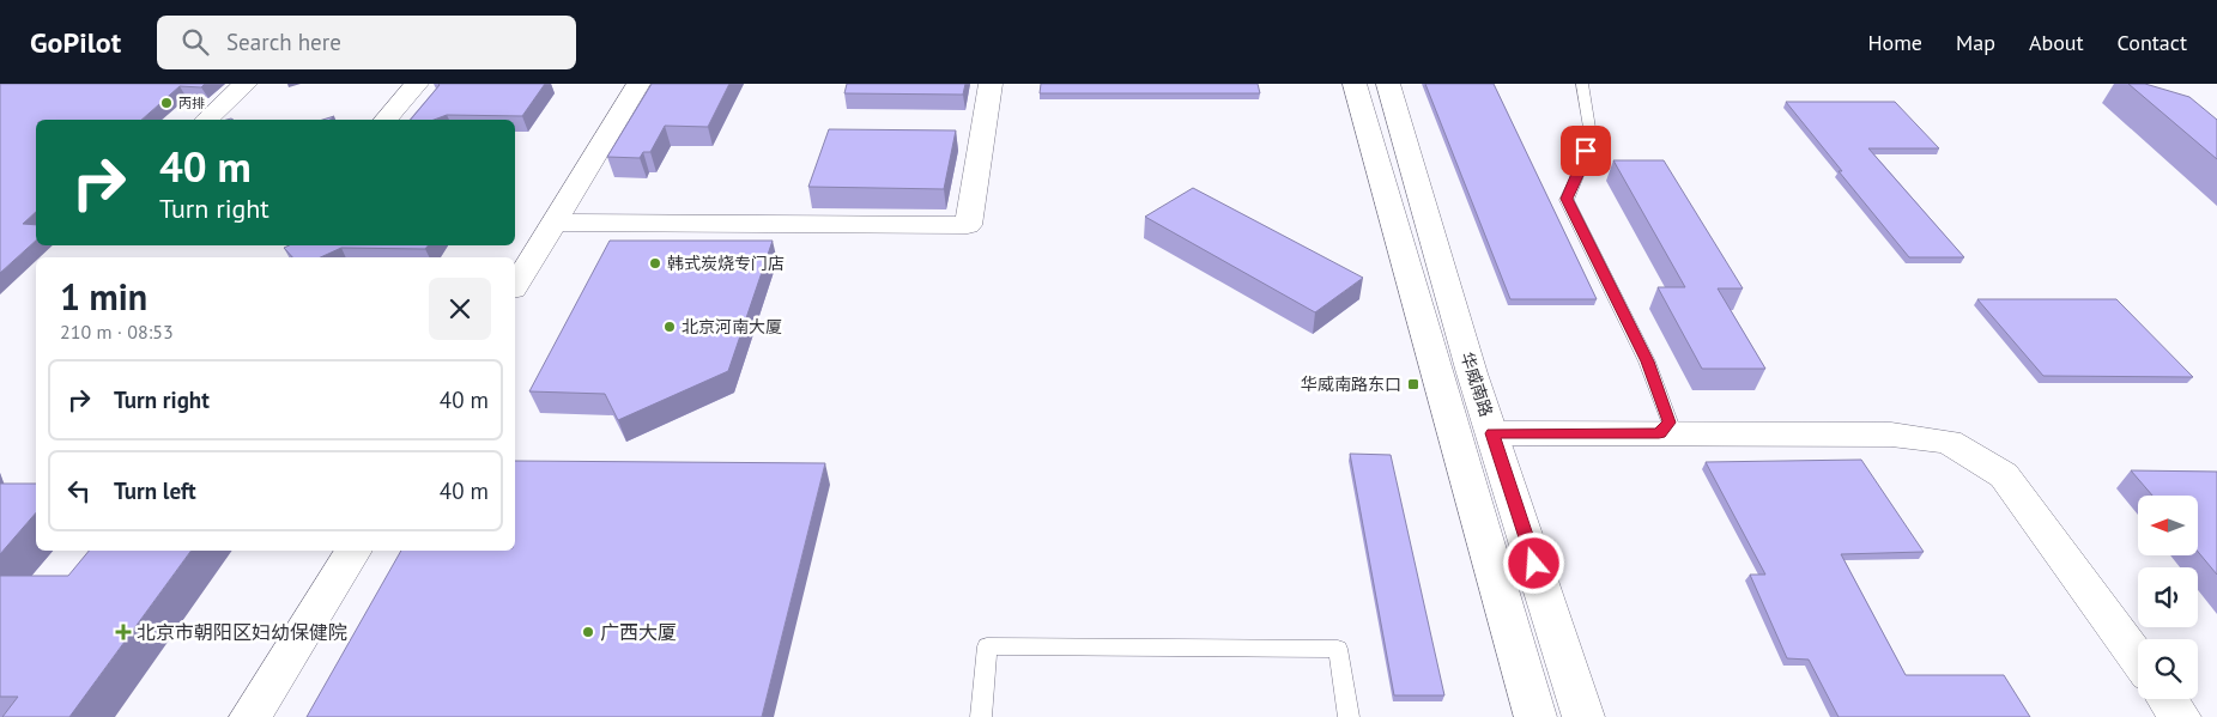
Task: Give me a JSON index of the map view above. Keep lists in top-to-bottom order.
{
  "streets": {
    "street": ["华威南路"]
  },
  "places": {
    "other": [
      "丙排",
      "韩式炭烧专门店",
      "北京河南大厦",
      "广西大厦"
    ],
    "transit": ["华威南路东口"],
    "health": ["北京市朝阳区妇幼保健院"]
  },
  "north": "left",
  "page": {
    "header": "GoPilot",
    "search": "Search here",
    "nav": [
      "Home",
      "Map",
      "About",
      "Contact"
    ],
    "turn": ["40 m", "Turn right"],
    "heading": ["1 min", "210 m · 08:53"],
    "list": [
      {
        "name": "Turn right",
        "value": "40 m"
      },
      {
        "name": "Turn left",
        "value": "40 m"
      }
    ]
  }
}
